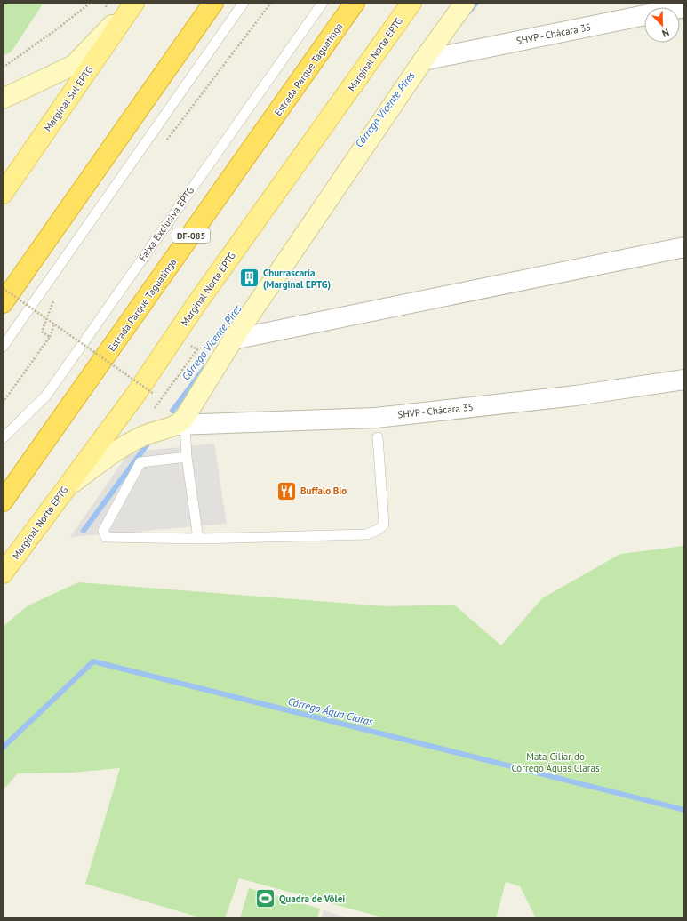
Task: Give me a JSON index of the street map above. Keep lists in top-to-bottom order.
{
  "streets": {
    "highway": ["Estrada Parque Taguatinga", "DF-085"],
    "main road": ["Marginal Norte EPTG", "Marginal Sul EPTG"],
    "street": ["SHVP - Chácara 35"],
    "lane": ["Faixa Exclusiva EPTG"]
  },
  "crossings": [
    ["SHVP - Chácara 35", "Marginal Norte EPTG"]
  ],
  "water": ["Córrego Vicente Pires", "Córrego Água Claras"],
  "parks": ["Mata Ciliar do Córrego Águas Claras"],
  "places": {
    "building": ["Churrascaria (Marginal EPTG)"],
    "restaurant": ["Buffalo Bio"],
    "sports": ["Quadra de Vôlei"]
  },
  "north": "bottom right"
}
